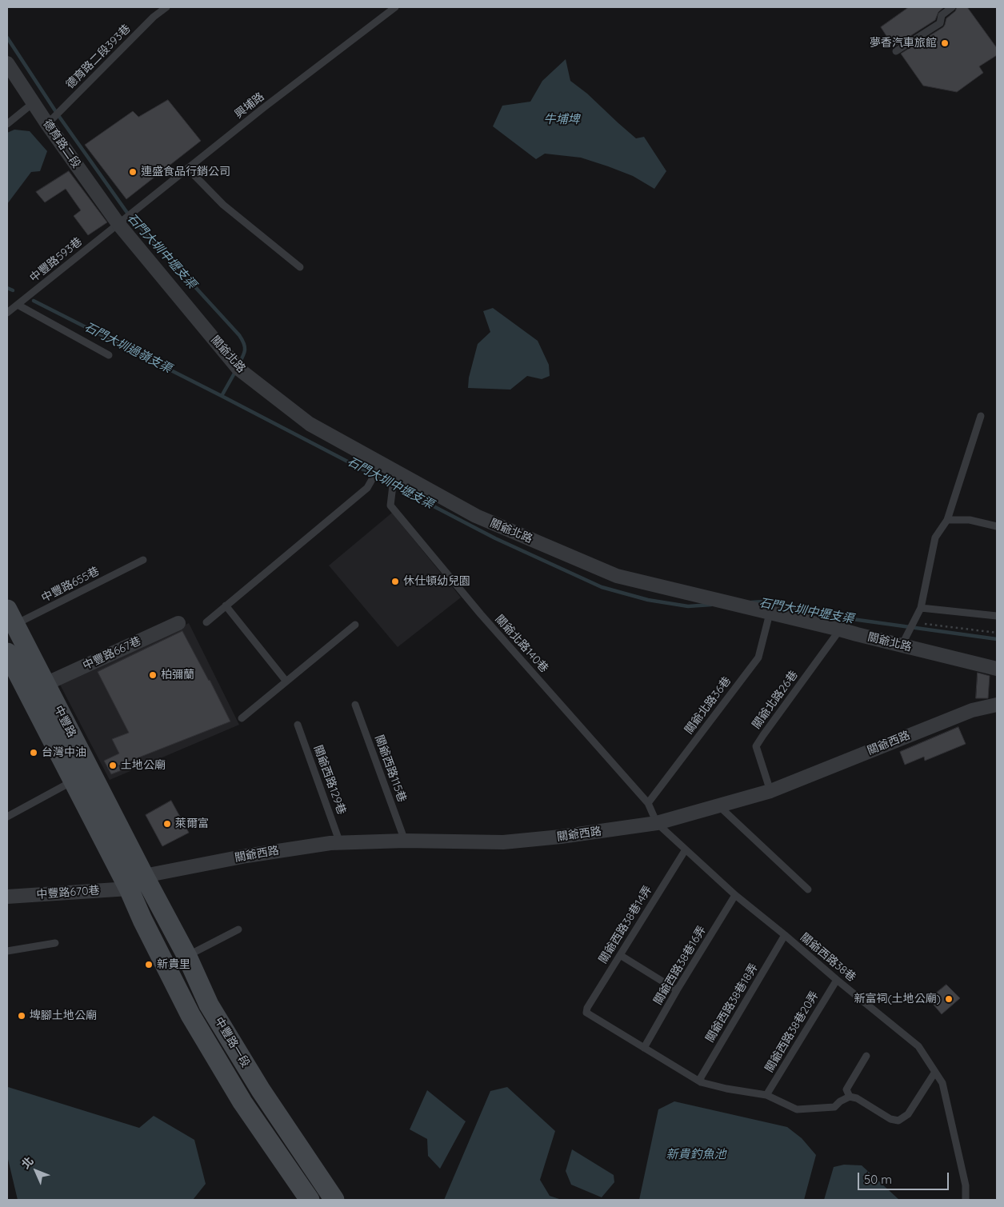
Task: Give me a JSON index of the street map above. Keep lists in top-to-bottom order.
{
  "streets": {
    "main road": ["中豐路", "中豐路一段"],
    "street": [
      "德育路二段",
      "關爺北路",
      "中豐路667巷",
      "關爺西路",
      "中豐路670巷"
    ],
    "lane": [
      "德育路二段393巷",
      "興埔路",
      "中豐路593巷",
      "中豐路655巷",
      "關爺北路140巷",
      "關爺北路26巷",
      "關爺北路36巷",
      "關爺西路115巷",
      "關爺西路129巷",
      "關爺西路38巷14弄",
      "關爺西路38巷",
      "關爺西路38巷16弄",
      "關爺西路38巷18弄",
      "關爺西路38巷20弄"
    ]
  },
  "crossings": [
    ["德育路二段393巷", "德育路二段"],
    ["興埔路", "德育路二段"],
    ["興埔路", "中豐路593巷"],
    ["興埔路", "關爺北路"],
    ["德育路二段", "中豐路593巷"],
    ["德育路二段", "關爺北路"],
    ["中豐路593巷", "關爺北路"],
    ["關爺北路", "關爺北路140巷"],
    ["關爺北路", "關爺北路26巷"],
    ["關爺北路", "關爺北路36巷"],
    ["中豐路655巷", "中豐路"],
    ["關爺北路140巷", "關爺北路36巷"],
    ["關爺北路140巷", "關爺西路"],
    ["關爺北路140巷", "關爺西路38巷"],
    ["中豐路667巷", "中豐路"],
    ["關爺北路26巷", "關爺西路"],
    ["中豐路", "關爺西路"],
    ["中豐路", "中豐路670巷"],
    ["中豐路", "中豐路一段"],
    ["關爺西路", "關爺西路115巷"],
    ["關爺西路", "關爺西路129巷"],
    ["關爺西路", "關爺西路38巷"],
    ["關爺西路", "中豐路一段"],
    ["中豐路670巷", "中豐路一段"],
    ["關爺西路38巷14弄", "關爺西路38巷"],
    ["關爺西路38巷14弄", "關爺西路38巷16弄"],
    ["關爺西路38巷", "關爺西路38巷16弄"],
    ["關爺西路38巷", "關爺西路38巷18弄"],
    ["關爺西路38巷", "關爺西路38巷20弄"]
  ],
  "water": [
    "牛埔埤",
    "石門大圳中壢支渠",
    "石門大圳過嶺支渠",
    "新貴釣魚池"
  ],
  "places": [
    "夢香汽車旅館",
    "連盛食品行銷公司",
    "休仕頓幼兒園",
    "柏彌蘭",
    "台灣中油",
    "土地公廟",
    "萊爾富",
    "新貴里",
    "新富祠(土地公廟)",
    "埤腳土地公廟"
  ],
  "scale_bar": "50 m",
  "north": "top left"
}
